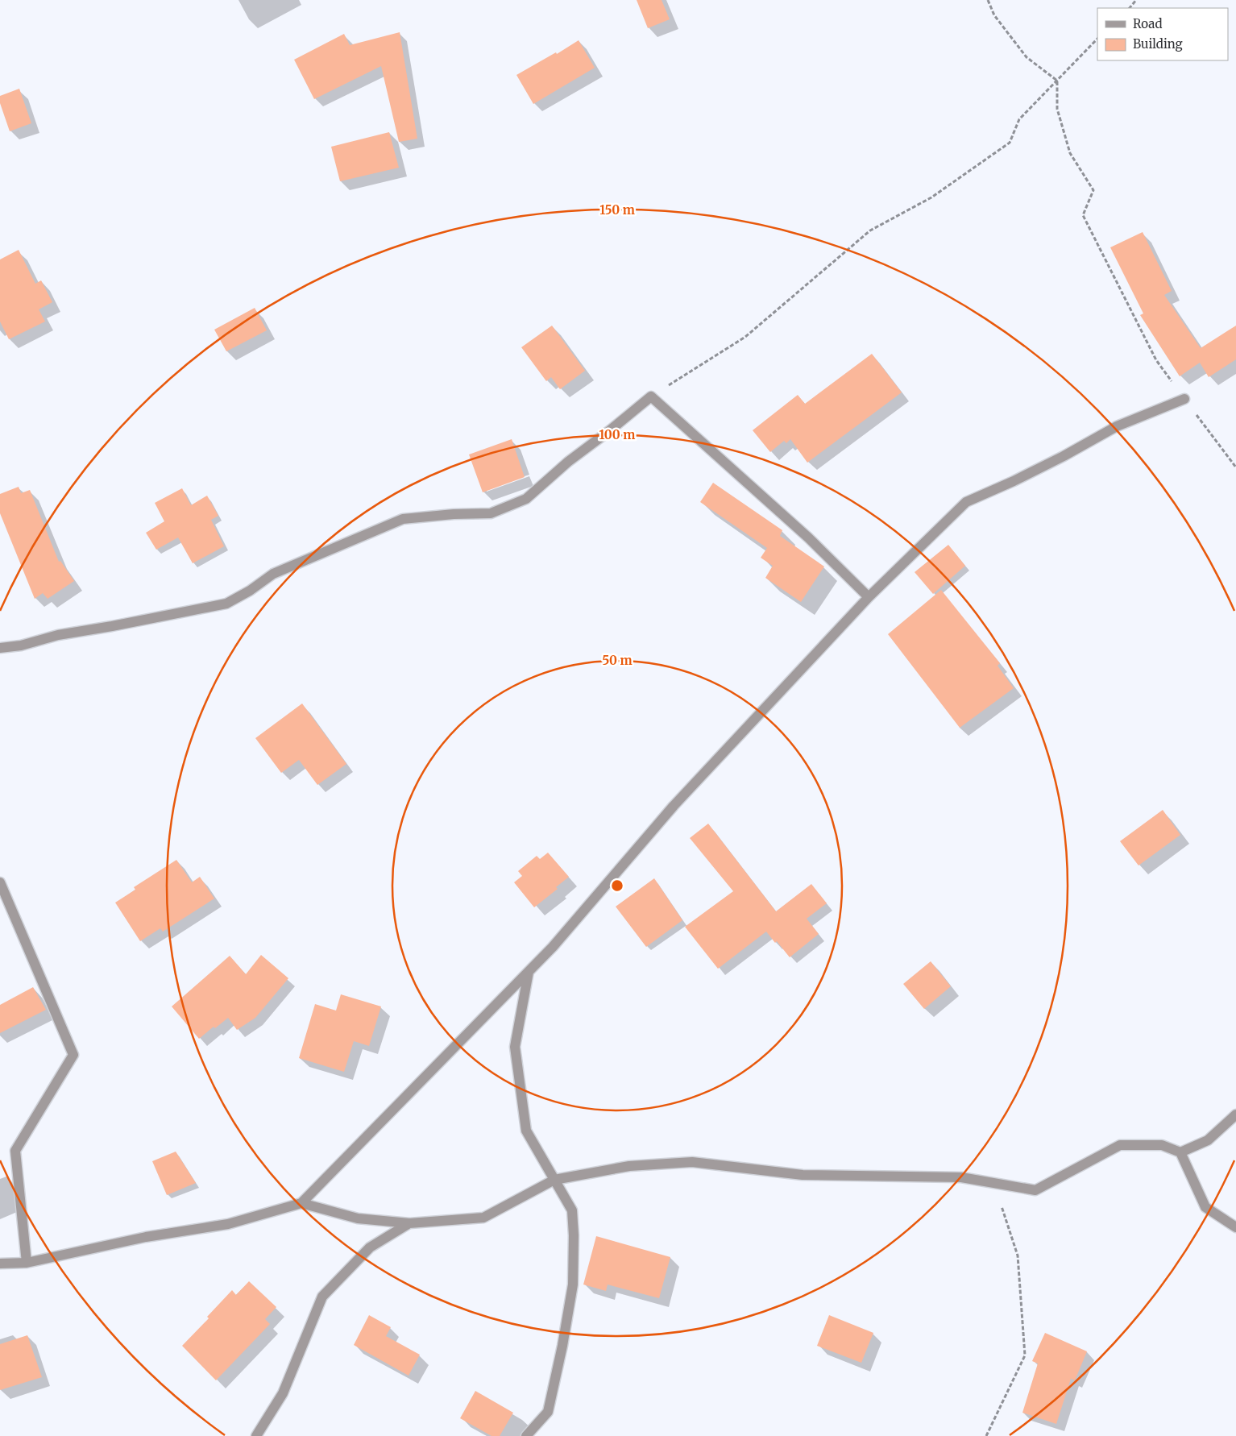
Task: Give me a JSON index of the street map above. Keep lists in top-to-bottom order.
{
  "legend": ["Road", "Building"],
  "rings": ["150 m", "100 m", "50 m"]
}
